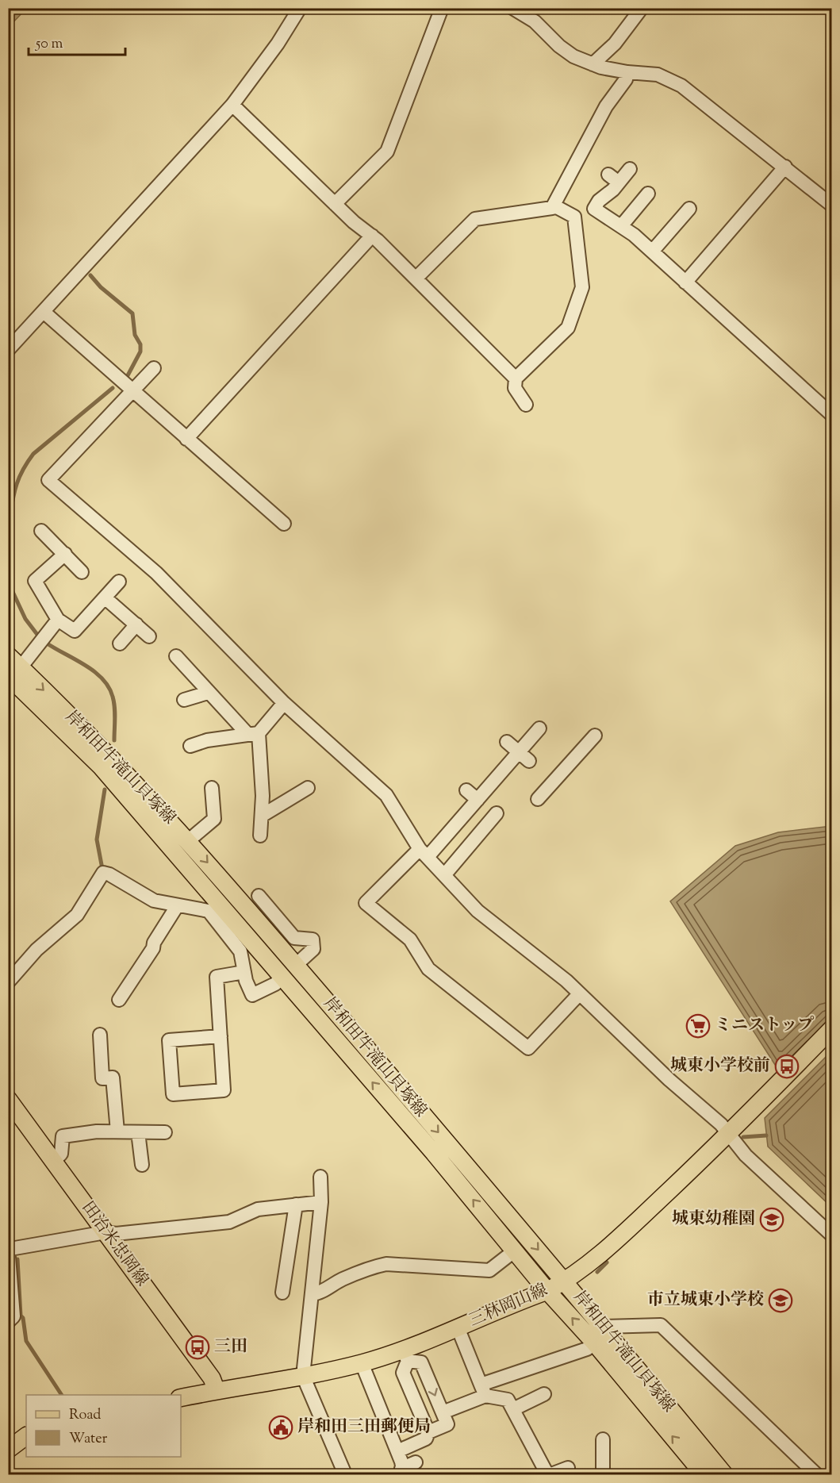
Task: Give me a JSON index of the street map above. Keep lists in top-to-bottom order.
{
  "streets": {
    "main road": ["岸和田牛滝山貝塚線", "田治米忠岡線", "三林岡山線"]
  },
  "crossings": [
    ["岸和田牛滝山貝塚線", "三林岡山線"],
    ["田治米忠岡線", "三林岡山線"]
  ],
  "places": {
    "supermarket": ["ミニストップ"],
    "bus stop": ["城東小学校前", "三田"],
    "school or university": ["城東幼稚園", "市立城東小学校"],
    "public building": ["岸和田三田郵便局"]
  },
  "legend": ["Road", "Water"],
  "scale_bar": "50 m"
}
